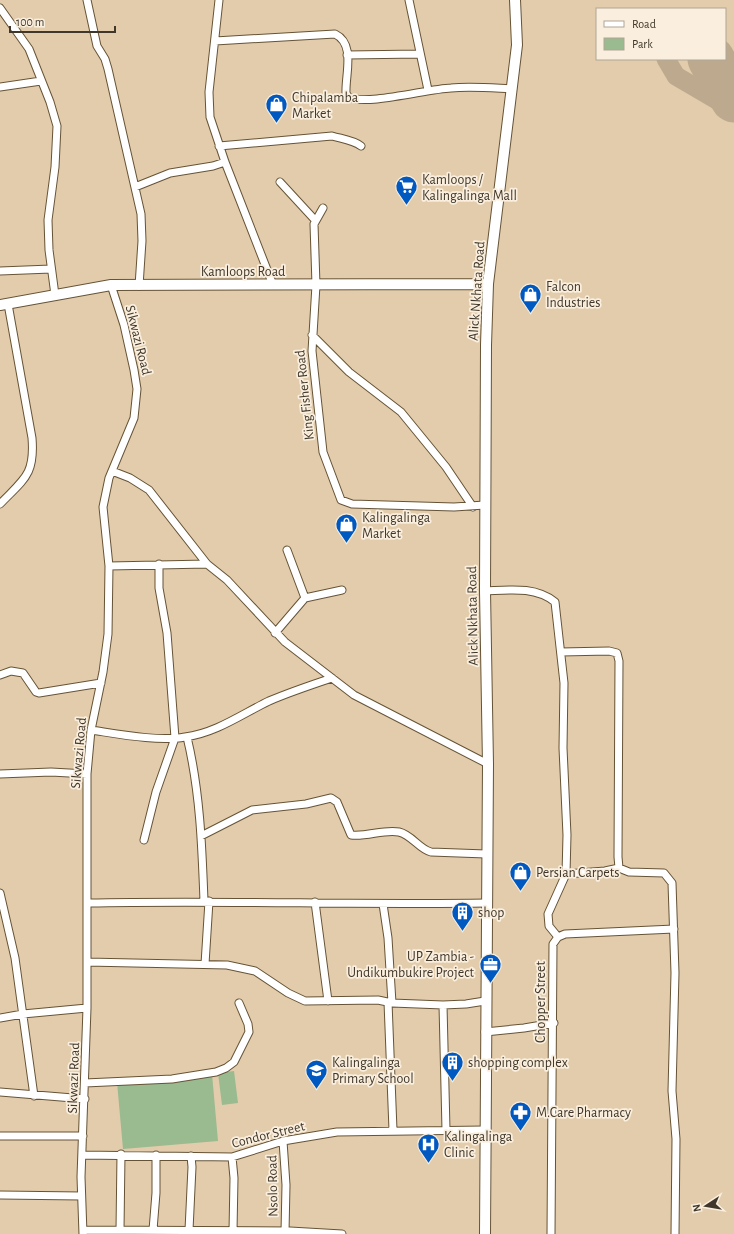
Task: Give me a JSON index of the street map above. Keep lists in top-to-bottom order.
{
  "streets": {
    "main road": ["Kamloops Road", "Alick Nkhata Road"],
    "street": [
      "Sikwazi Road",
      "King Fisher Road",
      "Chopper Street",
      "Condor Street",
      "Nsolo Road"
    ]
  },
  "crossings": [
    ["Kamloops Road", "Alick Nkhata Road"],
    ["Kamloops Road", "Sikwazi Road"],
    ["Kamloops Road", "King Fisher Road"],
    ["Alick Nkhata Road", "Condor Street"],
    ["Sikwazi Road", "Condor Street"],
    ["Condor Street", "Nsolo Road"]
  ],
  "places": {
    "shop": [
      "Chipalamba Market",
      "Falcon Industries",
      "Kalingalinga Market",
      "Persian Carpets"
    ],
    "supermarket": ["Kamloops / Kalingalinga Mall"],
    "building": ["shop", "shopping complex"],
    "office": ["UP Zambia - Undikumbukire Project"],
    "school or university": ["Kalingalinga Primary School"],
    "pharmacy": ["M.Care Pharmacy"],
    "hospital": ["Kalingalinga Clinic"]
  },
  "legend": ["Road", "Park"],
  "scale_bar": "100 m",
  "north": "left"
}
